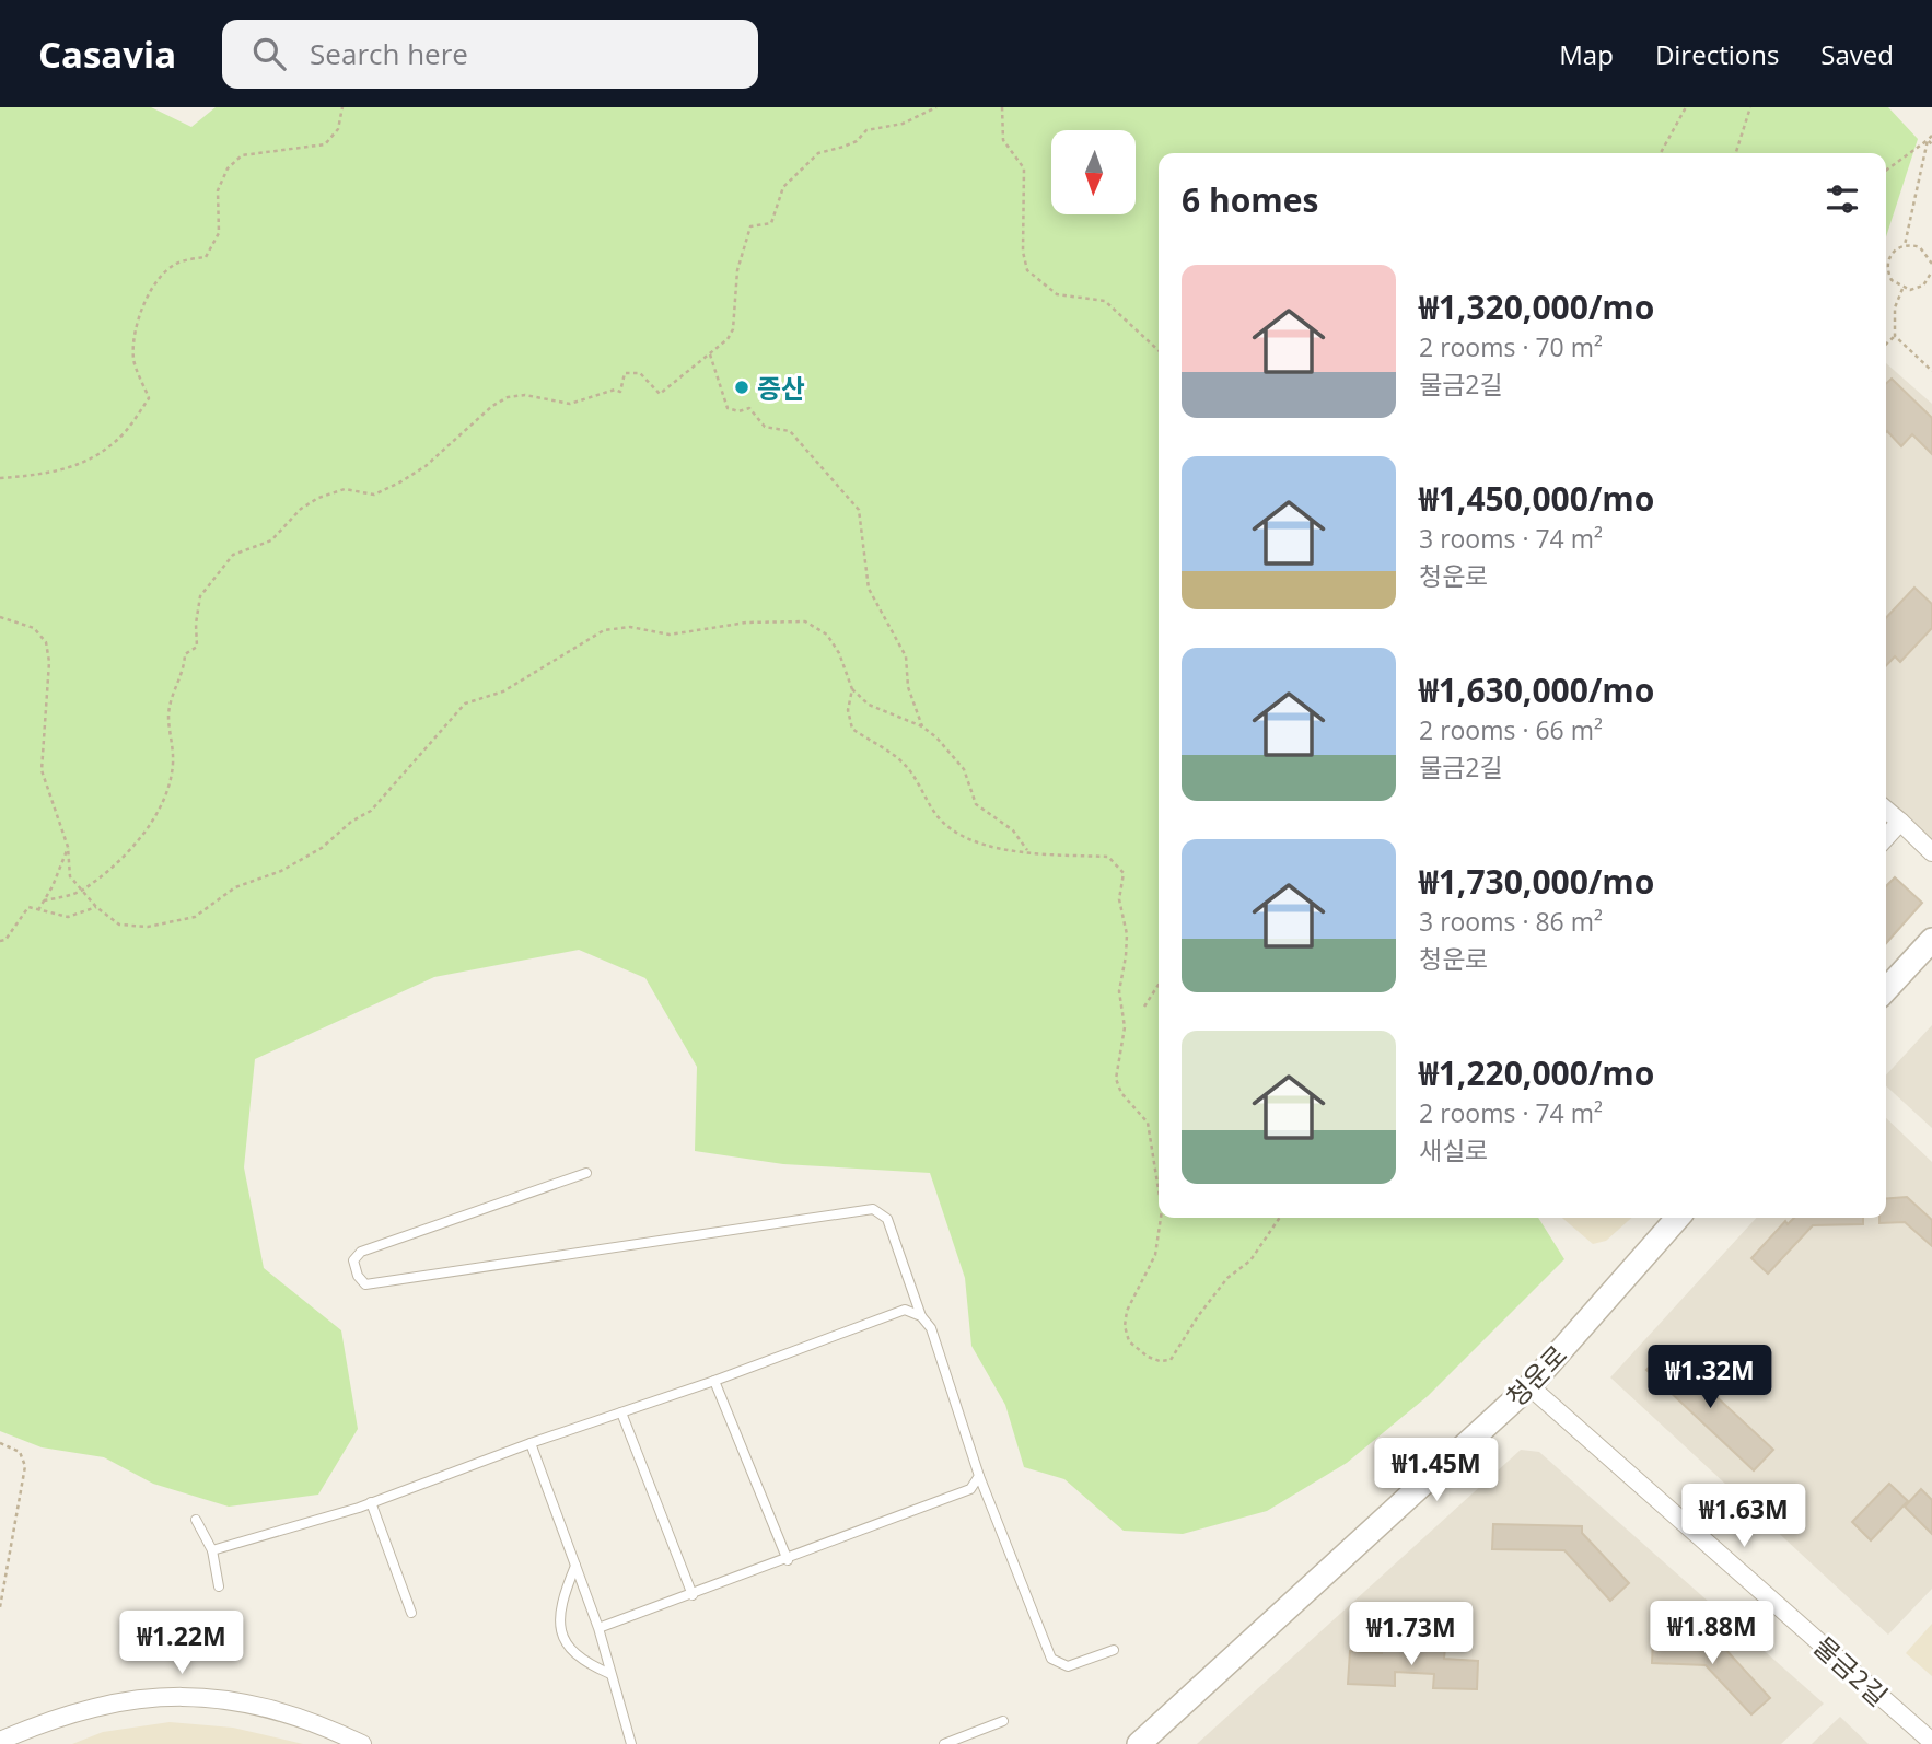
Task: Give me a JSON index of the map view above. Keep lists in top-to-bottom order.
{
  "streets": {
    "street": ["청운로", "물금2길"]
  },
  "crossings": [
    ["청운로", "물금2길"]
  ],
  "places": ["증산"],
  "north": "bottom",
  "page": {
    "header": "Casavia",
    "search": "Search here",
    "nav": ["Map", "Directions", "Saved"],
    "heading": "6 homes",
    "list": [
      {
        "name": "₩1,320,000/mo",
        "note": "2 rooms · 70 m² · 물금2길"
      },
      {
        "name": "₩1,450,000/mo",
        "note": "3 rooms · 74 m² · 청운로"
      },
      {
        "name": "₩1,630,000/mo",
        "note": "2 rooms · 66 m² · 물금2길"
      },
      {
        "name": "₩1,730,000/mo",
        "note": "3 rooms · 86 m² · 청운로"
      },
      {
        "name": "₩1,220,000/mo",
        "note": "2 rooms · 74 m² · 새실로"
      }
    ],
    "price": [
      "₩1.32M",
      "₩1.45M",
      "₩1.63M",
      "₩1.88M",
      "₩1.73M",
      "₩1.22M"
    ]
  }
}
